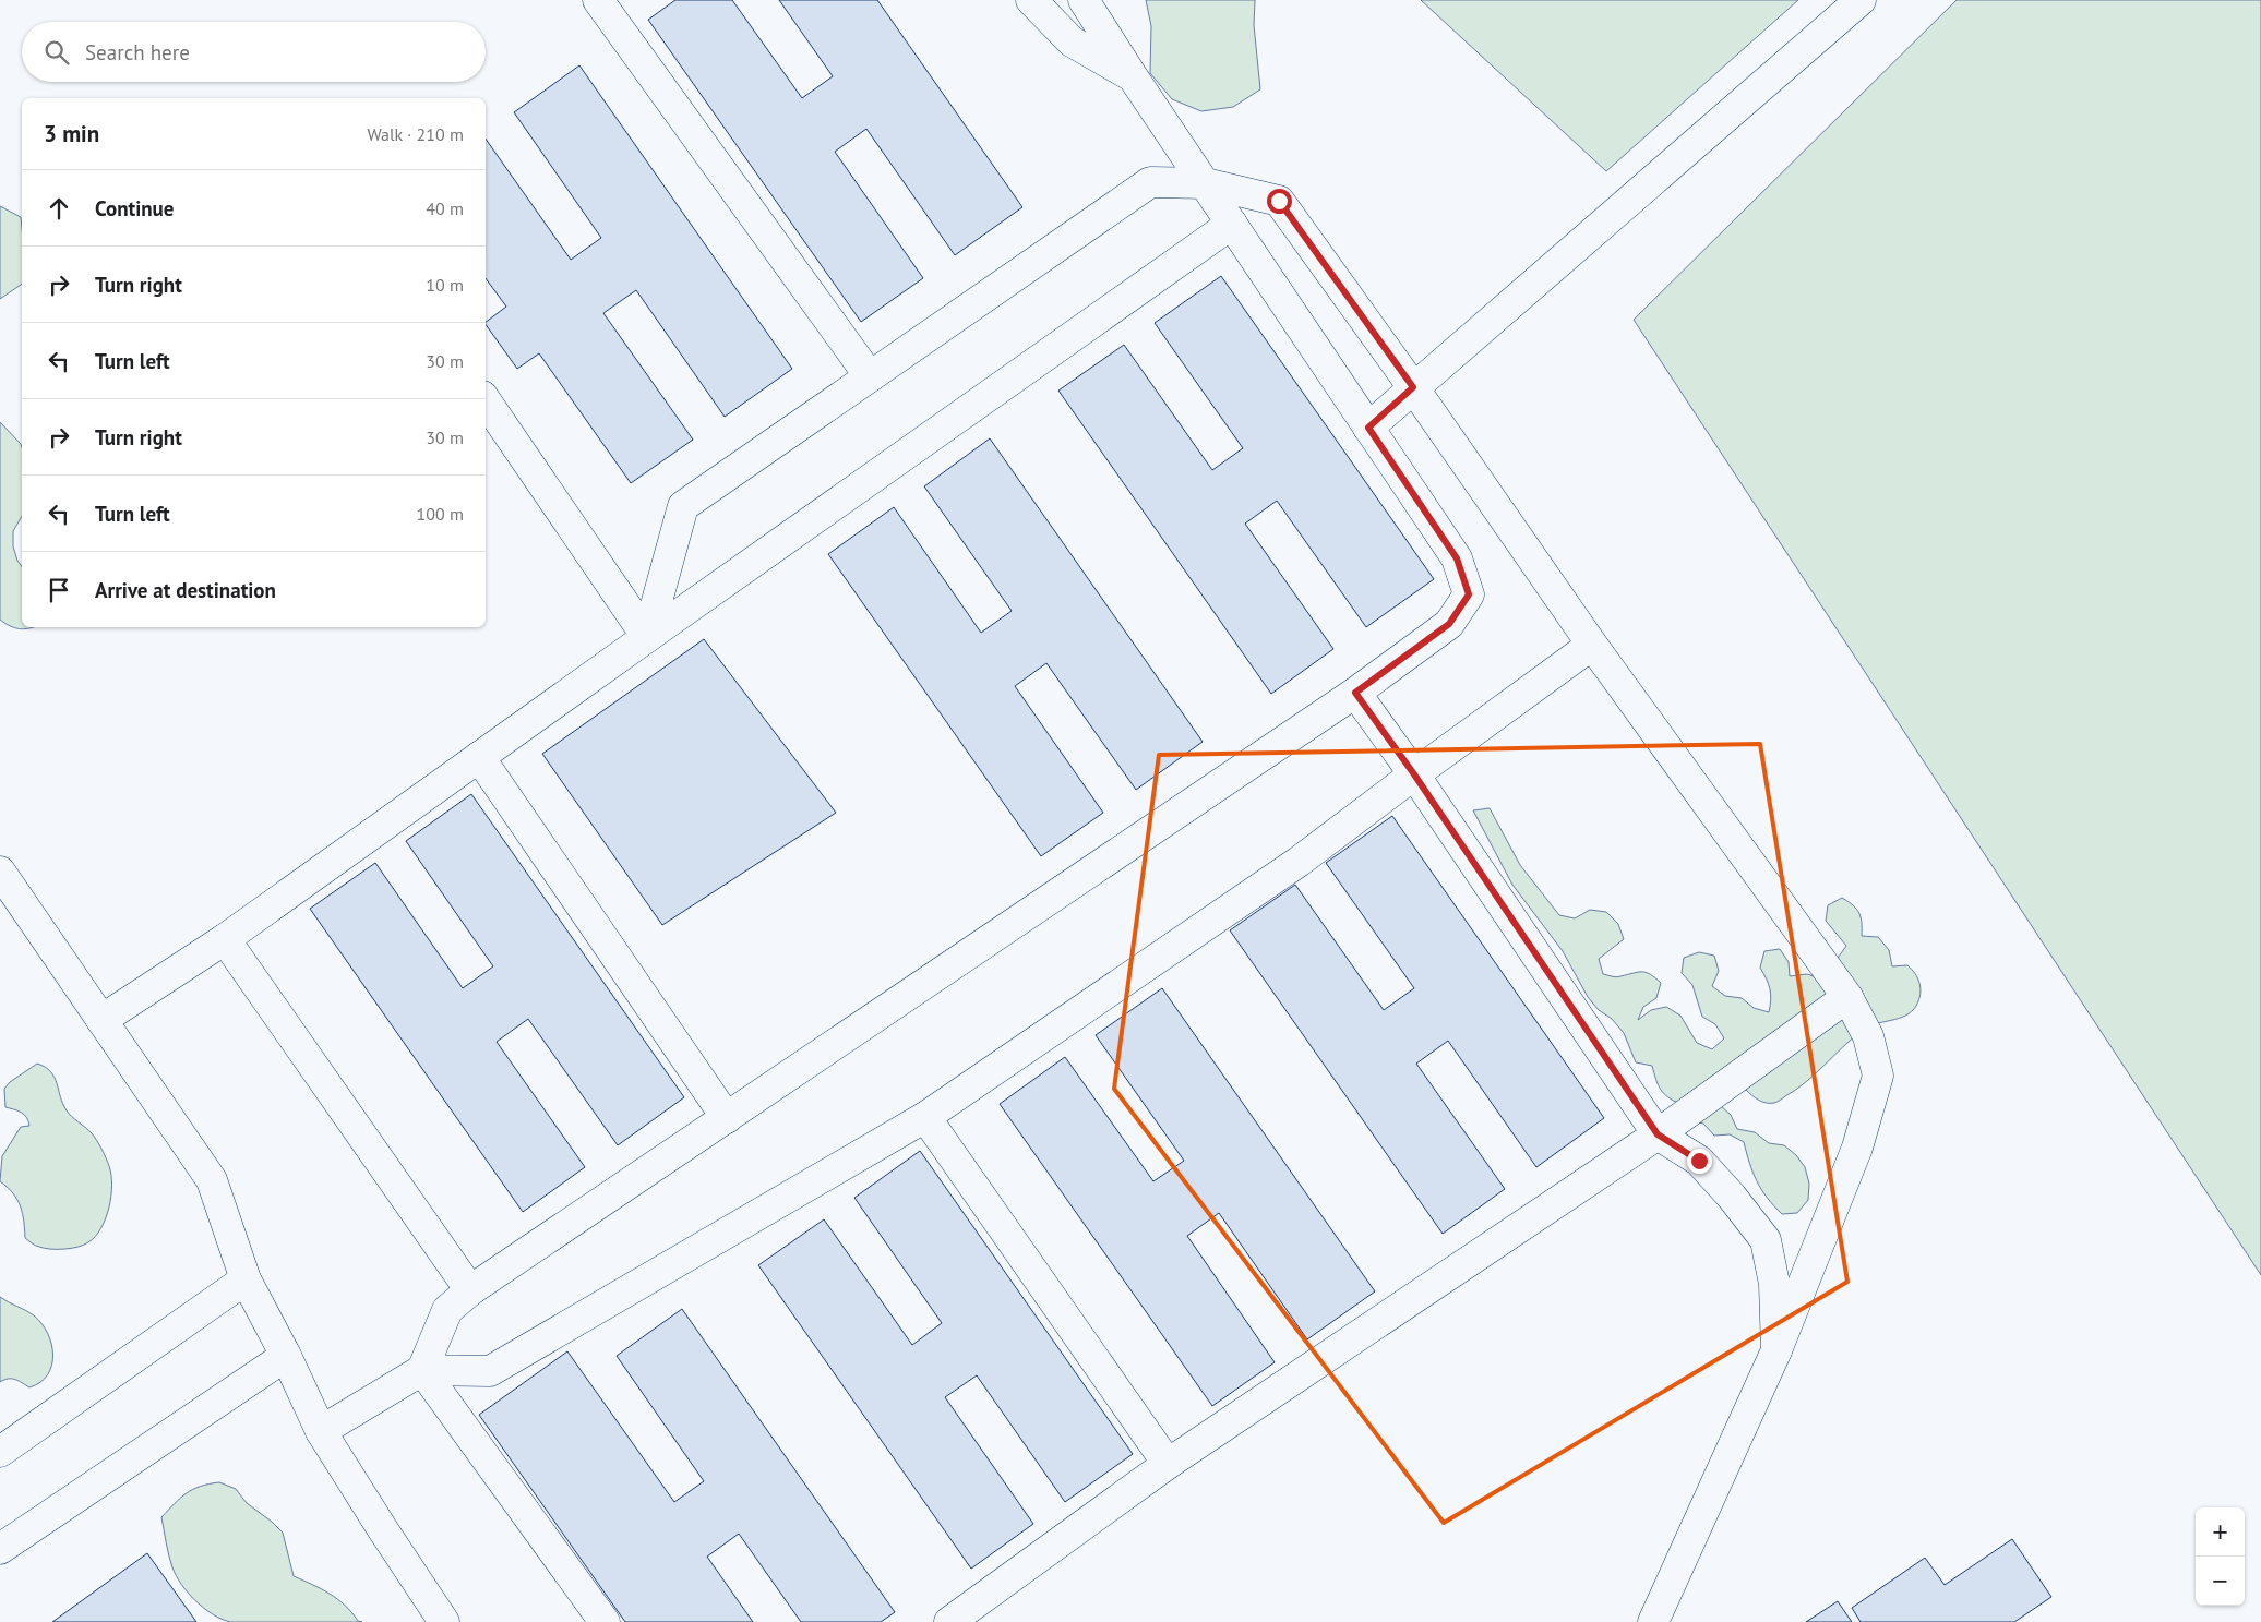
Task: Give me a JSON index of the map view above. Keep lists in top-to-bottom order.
{
  "page": {
    "search": "Search here",
    "heading": ["3 min", "Walk · 210 m"],
    "list": [
      ["Continue", "40 m"],
      ["Turn right", "10 m"],
      ["Turn left", "30 m"],
      ["Turn right", "30 m"],
      ["Turn left", "100 m"],
      "Arrive at destination"
    ],
    "map_buttons": ["+", "−"]
  }
}
